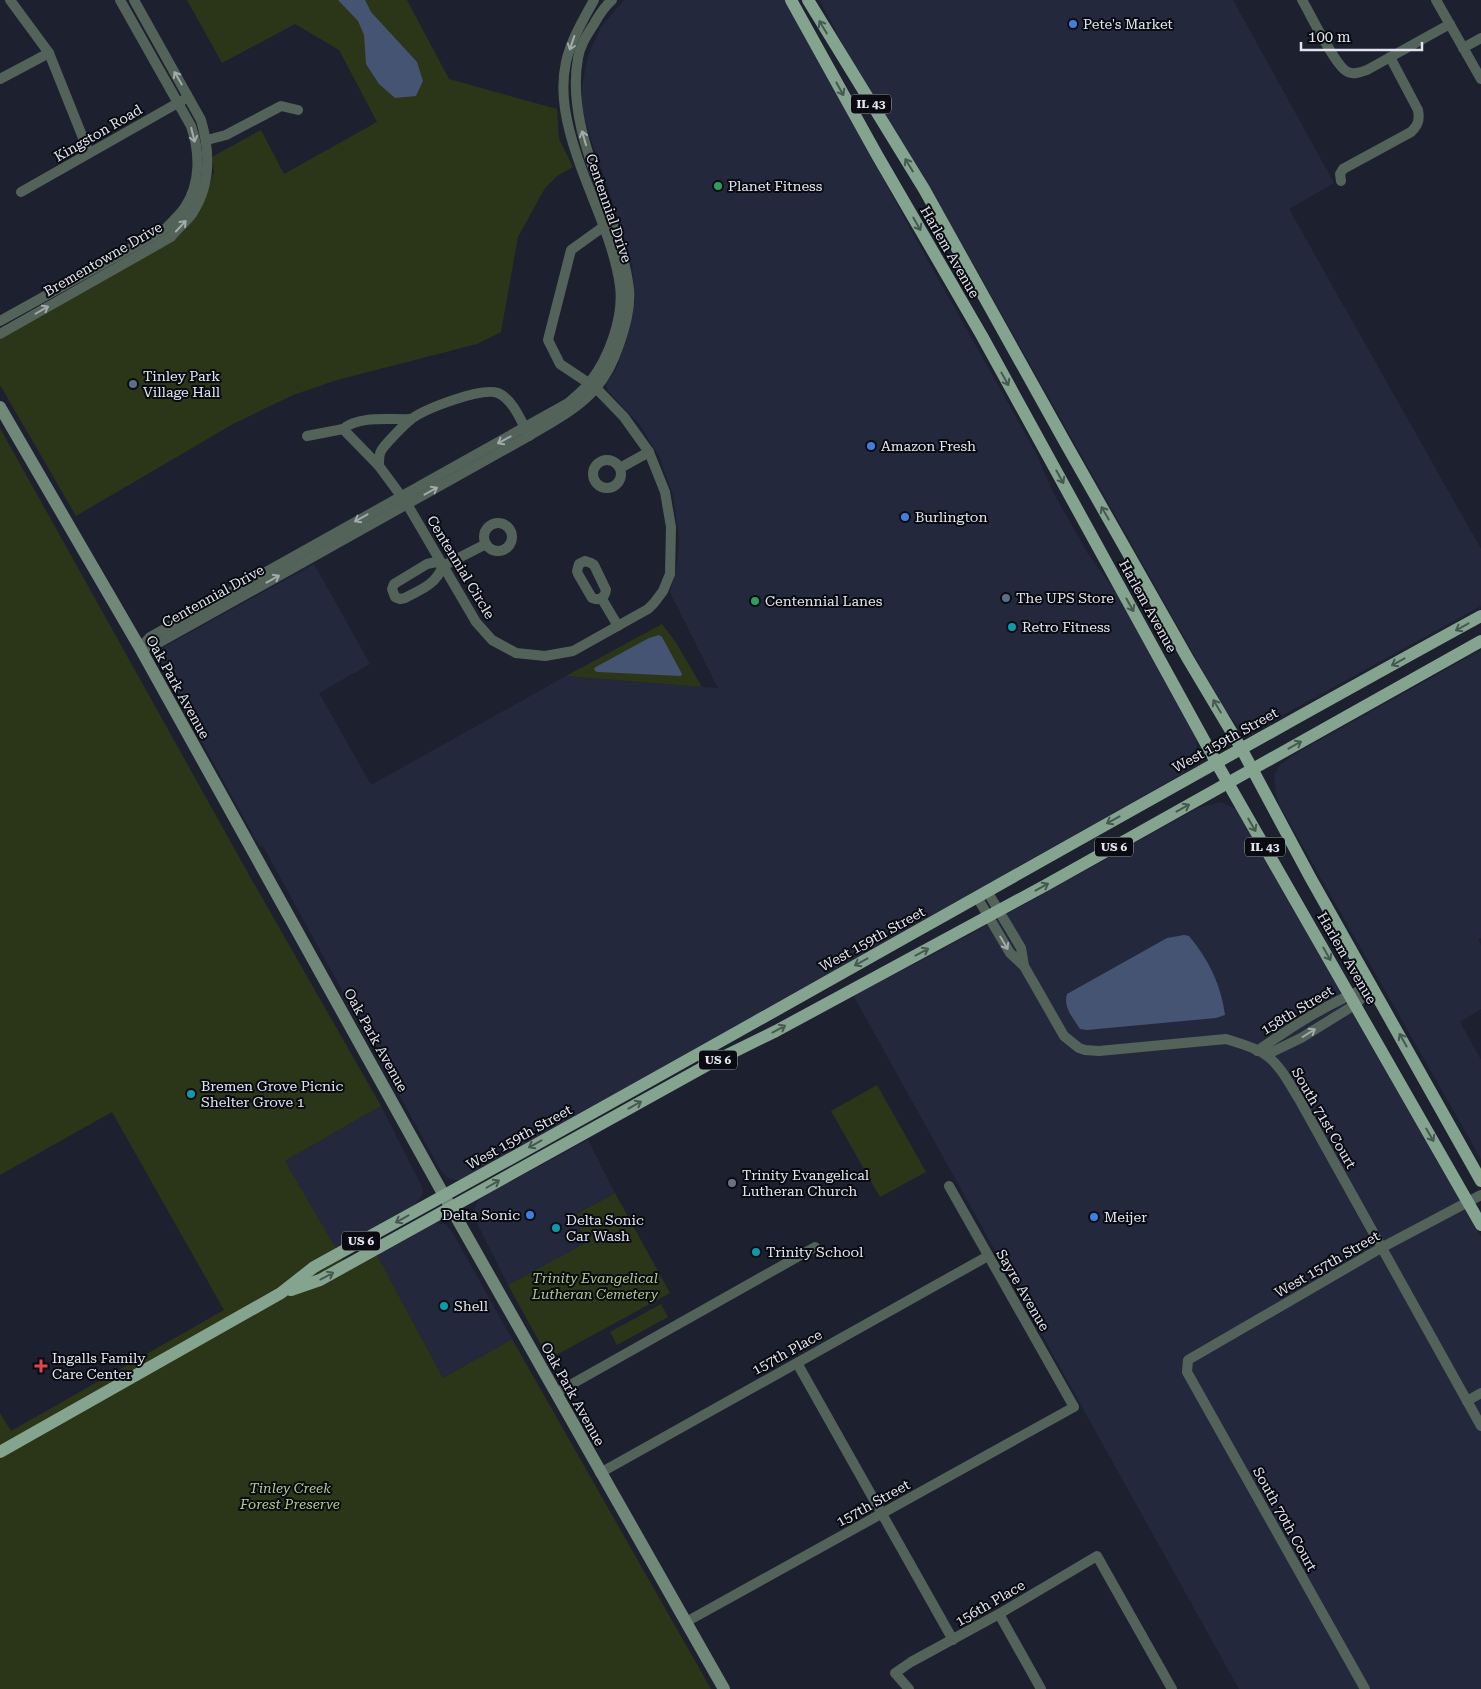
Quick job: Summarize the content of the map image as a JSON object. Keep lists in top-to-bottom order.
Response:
{
  "streets": {
    "main road": [
      "IL 43",
      "Harlem Avenue",
      "West 159th Street",
      "US 6"
    ],
    "street": [
      "Kingston Road",
      "Centennial Drive",
      "Brementowne Drive",
      "Centennial Circle",
      "Oak Park Avenue",
      "158th Street",
      "South 71st Court",
      "West 157th Street",
      "Sayre Avenue",
      "157th Place",
      "157th Street",
      "South 70th Court",
      "156th Place"
    ]
  },
  "crossings": [
    ["Kingston Road", "Brementowne Drive"],
    ["Centennial Drive", "Centennial Circle"],
    ["Centennial Drive", "Oak Park Avenue"],
    ["Harlem Avenue", "West 159th Street"],
    ["Harlem Avenue", "158th Street"],
    ["Harlem Avenue", "West 157th Street"],
    ["Oak Park Avenue", "West 159th Street"],
    ["Oak Park Avenue", "157th Place"],
    ["Oak Park Avenue", "157th Street"],
    ["West 159th Street", "South 71st Court"],
    ["158th Street", "South 71st Court"],
    ["South 71st Court", "West 157th Street"],
    ["West 157th Street", "South 70th Court"],
    ["Sayre Avenue", "157th Place"],
    ["Sayre Avenue", "157th Street"]
  ],
  "parks": ["Trinity Evangelical Lutheran Cemetery", "Tinley Creek Forest Preserve"],
  "places": {
    "other": [
      "Pete's Market",
      "Planet Fitness",
      "Tinley Park Village Hall",
      "Amazon Fresh",
      "Burlington",
      "The UPS Store",
      "Centennial Lanes",
      "Retro Fitness",
      "Bremen Grove Picnic Shelter Grove 1",
      "Trinity Evangelical Lutheran Church",
      "Delta Sonic",
      "Meijer",
      "Delta Sonic Car Wash",
      "Trinity School",
      "Shell"
    ],
    "health": ["Ingalls Family Care Center"]
  },
  "scale_bar": "100 m"
}
